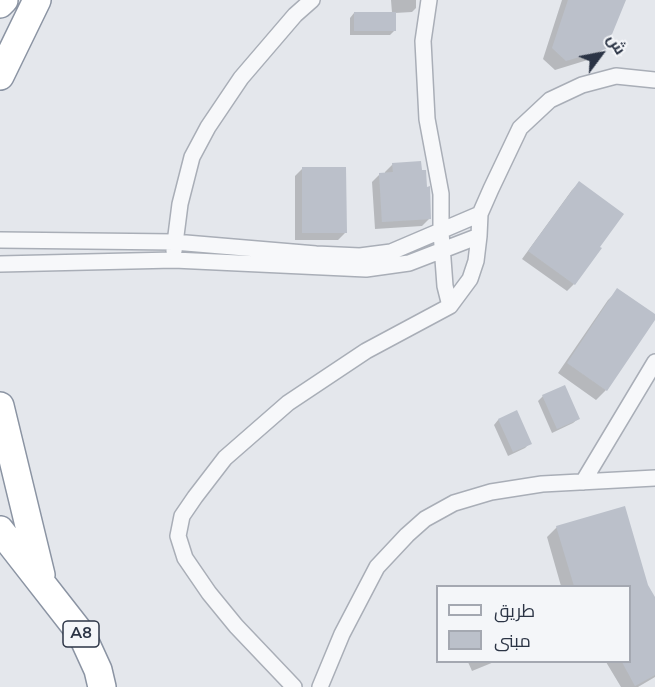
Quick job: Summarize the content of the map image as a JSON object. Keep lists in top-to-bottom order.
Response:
{
  "streets": {
    "highway": ["A8"]
  },
  "legend": ["طريق", "مبنى"],
  "north": "top right"
}
